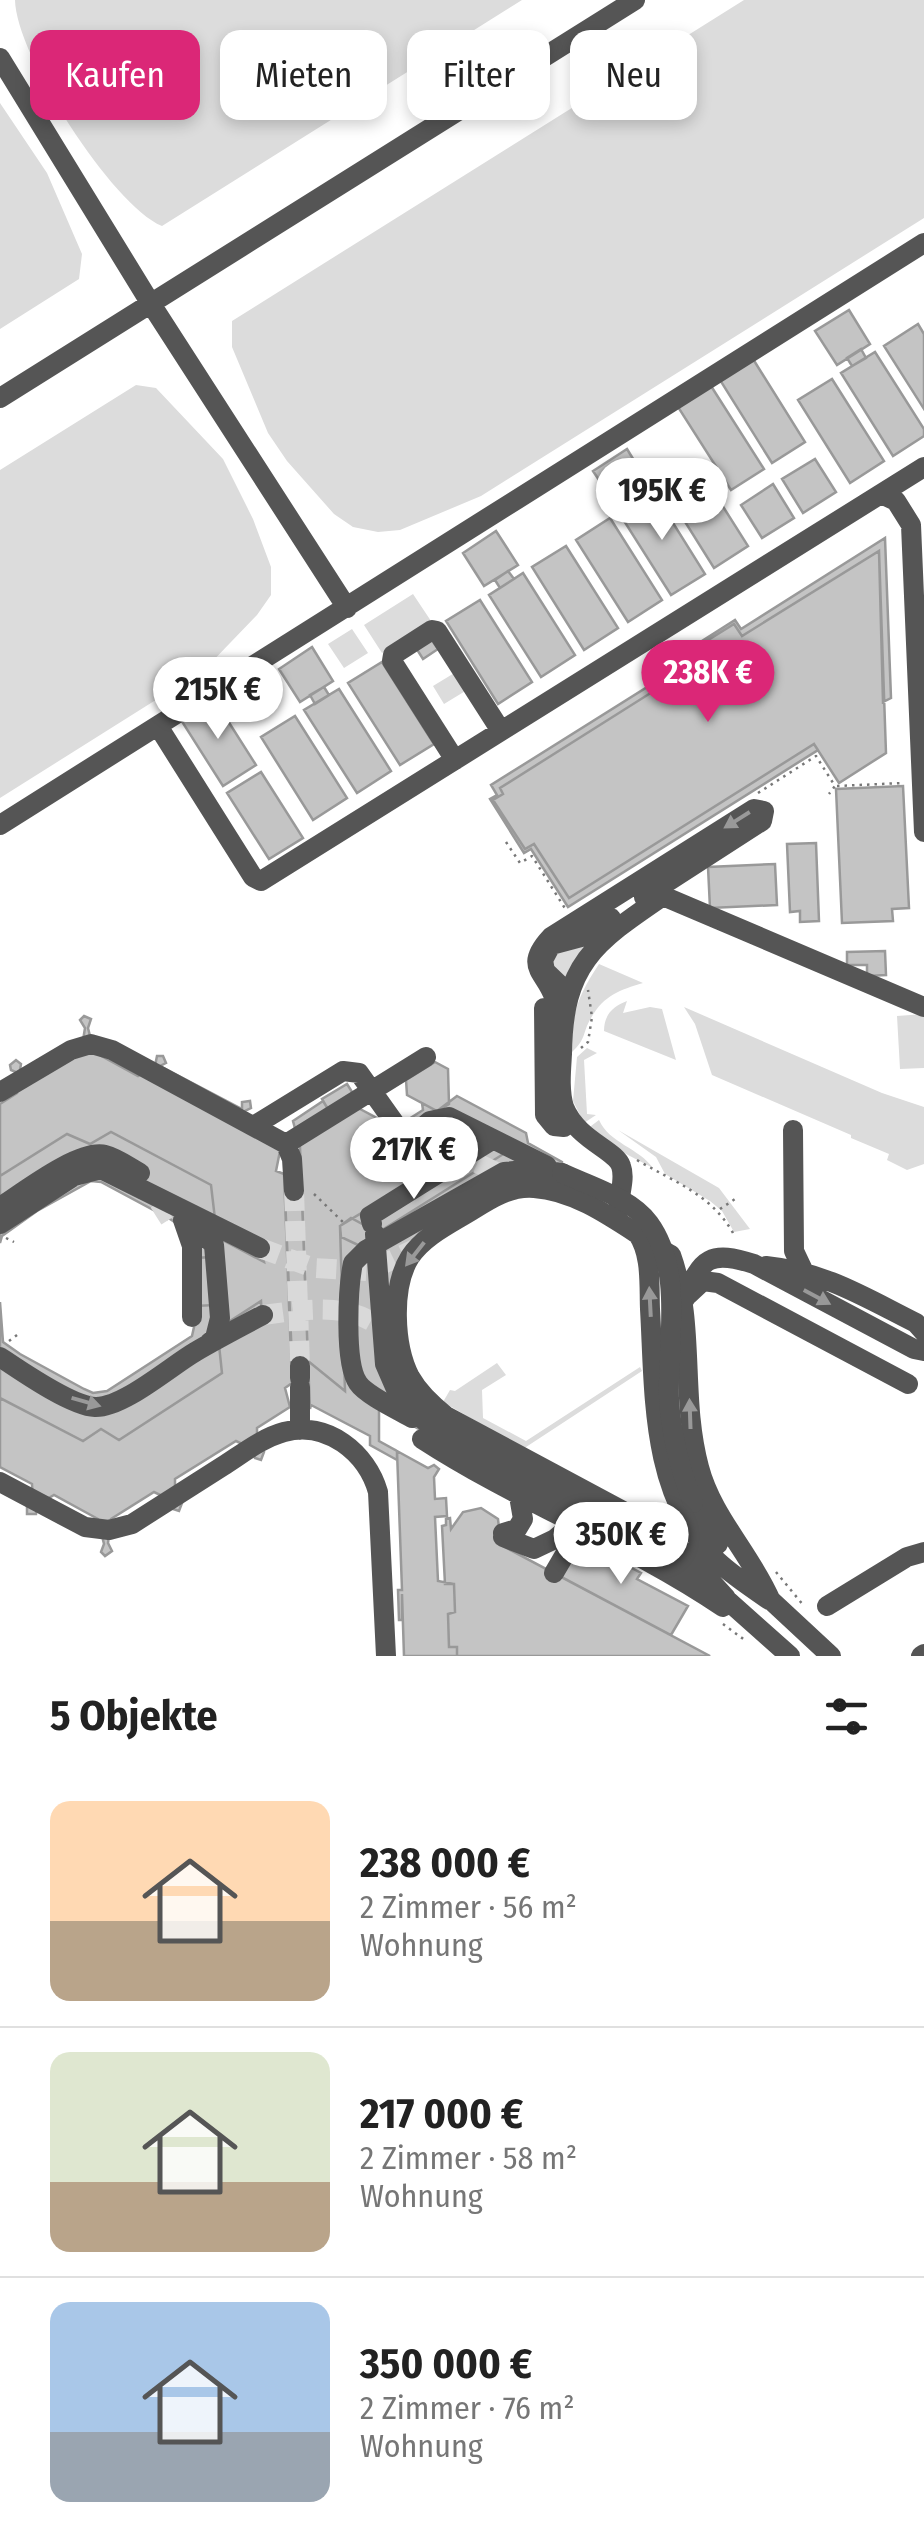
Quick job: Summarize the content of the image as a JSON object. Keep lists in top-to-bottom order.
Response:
{
  "page": {
    "chip": [
      "Kaufen",
      "Mieten",
      "Filter",
      "Neu"
    ],
    "price": [
      "195K €",
      "238K €",
      "215K €",
      "217K €",
      "350K €"
    ],
    "heading": "5 Objekte",
    "list": [
      {
        "name": "238 000 €",
        "note": "2 Zimmer · 56 m² · Wohnung"
      },
      {
        "name": "217 000 €",
        "note": "2 Zimmer · 58 m² · Wohnung"
      },
      {
        "name": "350 000 €",
        "note": "2 Zimmer · 76 m² · Wohnung"
      }
    ]
  }
}
